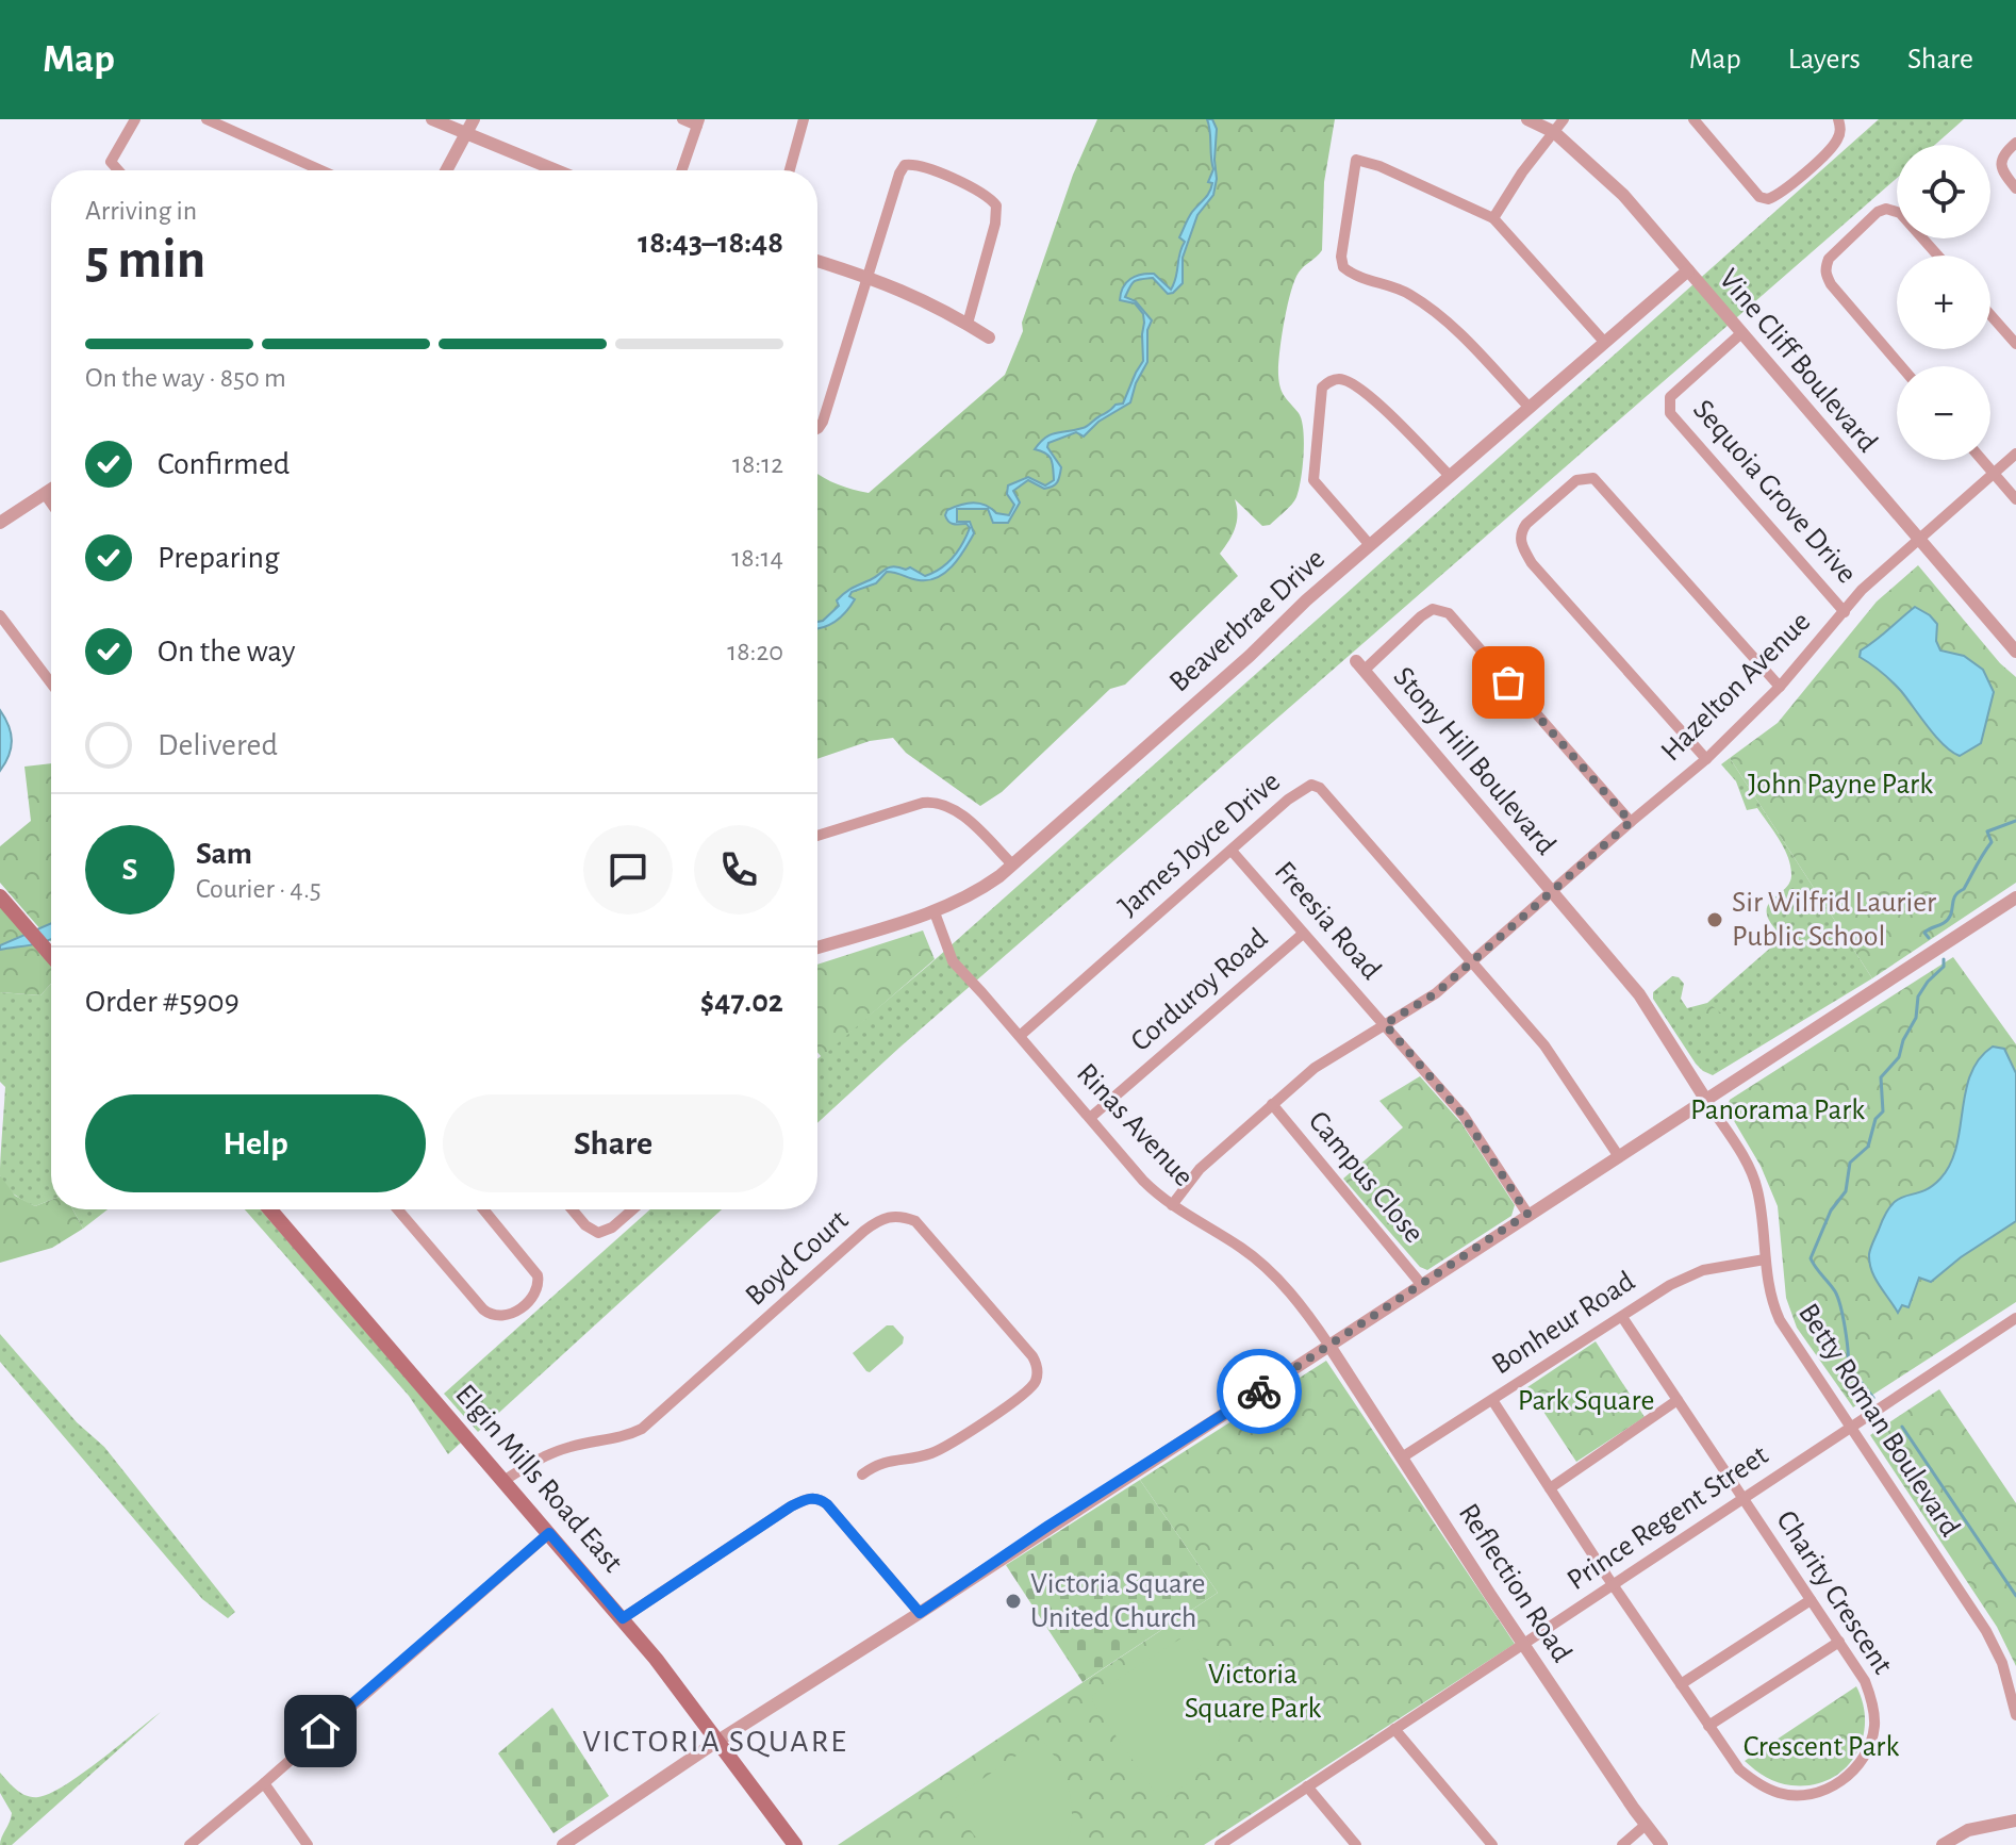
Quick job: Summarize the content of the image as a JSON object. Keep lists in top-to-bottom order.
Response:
{
  "streets": {
    "main road": ["Elgin Mills Road East"],
    "street": [
      "Vine Cliff Boulevard",
      "Sequoia Grove Drive",
      "Beaverbrae Drive",
      "Hazelton Avenue",
      "Stony Hill Boulevard",
      "James Joyce Drive",
      "Freesia Road",
      "Corduroy Road",
      "Rinas Avenue",
      "Campus Close",
      "Boyd Court",
      "Bonheur Road",
      "Betty Roman Boulevard",
      "Prince Regent Street",
      "Reflection Road",
      "Charity Crescent"
    ]
  },
  "crossings": [
    ["Vine Cliff Boulevard", "Sequoia Grove Drive"],
    ["Vine Cliff Boulevard", "Beaverbrae Drive"],
    ["Vine Cliff Boulevard", "Hazelton Avenue"],
    ["Sequoia Grove Drive", "Hazelton Avenue"],
    ["Beaverbrae Drive", "Rinas Avenue"],
    ["Hazelton Avenue", "Stony Hill Boulevard"],
    ["Hazelton Avenue", "James Joyce Drive"],
    ["Hazelton Avenue", "Freesia Road"],
    ["Hazelton Avenue", "Rinas Avenue"],
    ["Hazelton Avenue", "Campus Close"],
    ["Stony Hill Boulevard", "Betty Roman Boulevard"],
    ["James Joyce Drive", "Freesia Road"],
    ["James Joyce Drive", "Rinas Avenue"],
    ["Freesia Road", "Corduroy Road"],
    ["Corduroy Road", "Rinas Avenue"],
    ["Rinas Avenue", "Reflection Road"],
    ["Boyd Court", "Elgin Mills Road East"],
    ["Bonheur Road", "Betty Roman Boulevard"],
    ["Bonheur Road", "Reflection Road"],
    ["Bonheur Road", "Charity Crescent"],
    ["Betty Roman Boulevard", "Prince Regent Street"],
    ["Prince Regent Street", "Reflection Road"],
    ["Prince Regent Street", "Charity Crescent"]
  ],
  "districts": ["VICTORIA SQUARE"],
  "parks": [
    "John Payne Park",
    "Panorama Park",
    "Park Square",
    "Victoria Square Park",
    "Crescent Park"
  ],
  "places": ["Sir Wilfrid Laurier Public School", "Victoria Square United Church"],
  "page": {
    "header": "Map",
    "nav": ["Map", "Layers", "Share"],
    "map_buttons": ["+", "−"],
    "heading": ["5 min", "Arriving in", "18:43–18:48"],
    "panel": [
      "Sam",
      "Courier · 4.5",
      "Order #5909",
      "$47.02"
    ],
    "bar": "On the way · 850 m",
    "list": [
      ["Confirmed", "18:12"],
      ["Preparing", "18:14"],
      ["On the way", "18:20"],
      "Delivered"
    ],
    "round": "S",
    "buttons": ["Help", "Share"]
  }
}
